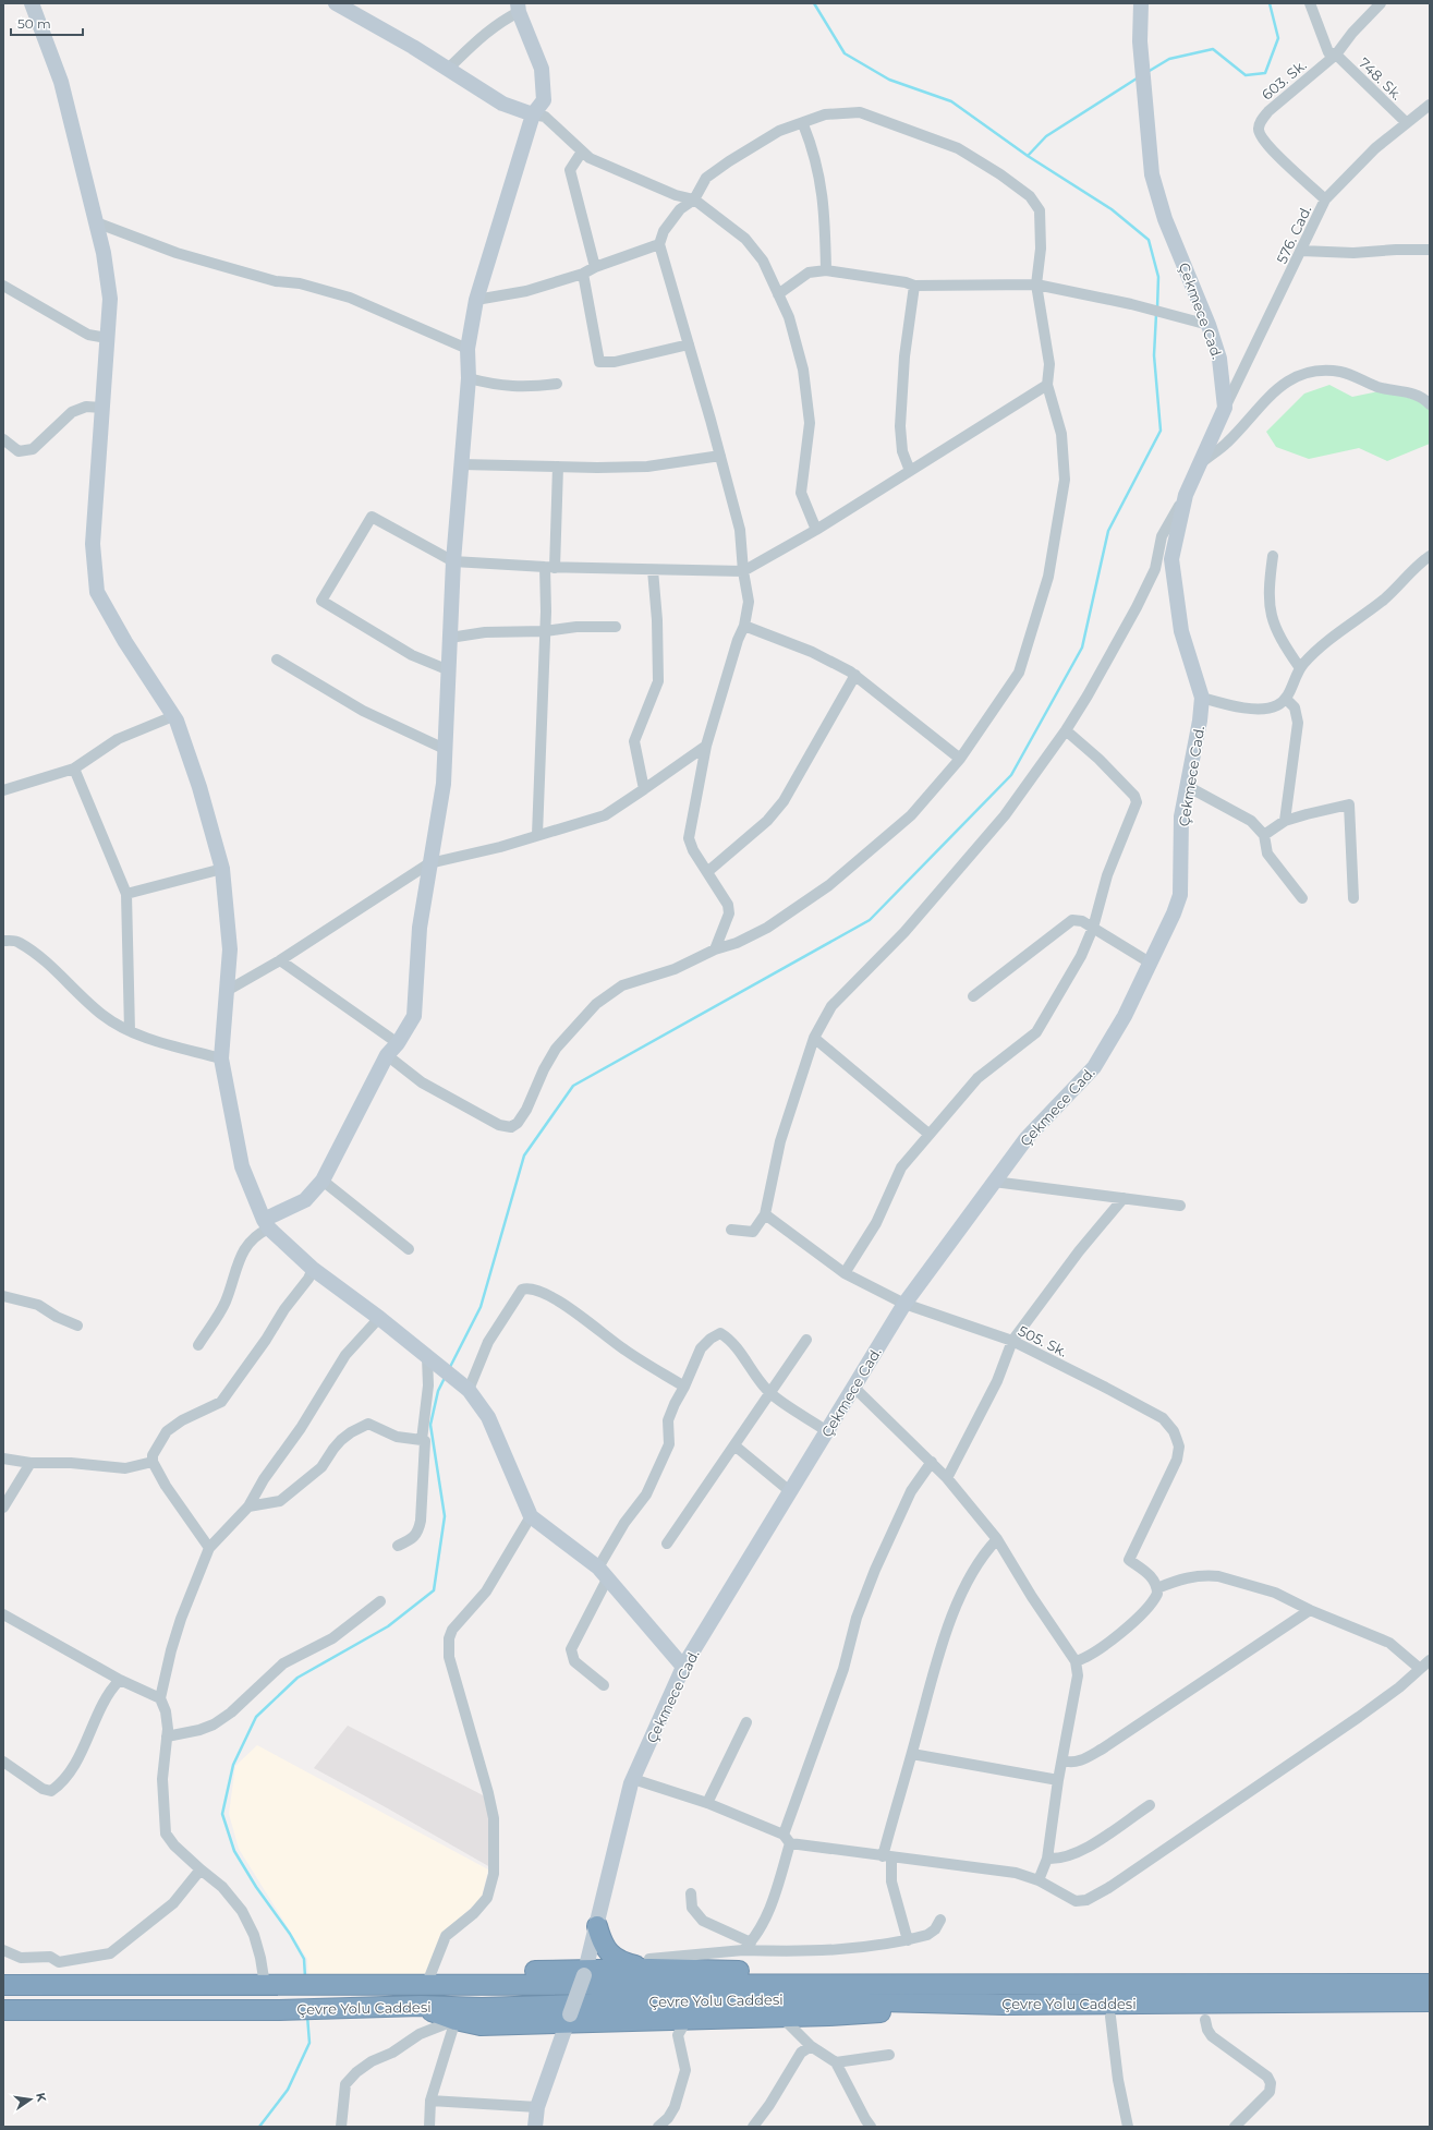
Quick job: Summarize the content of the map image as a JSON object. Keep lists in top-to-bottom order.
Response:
{
  "streets": {
    "highway": ["Çevre Yolu Caddesi"],
    "street": [
      "748. Sk.",
      "603. Sk.",
      "576. Cad.",
      "Çekmece Cad.",
      "505. Sk."
    ]
  },
  "crossings": [
    ["748. Sk.", "603. Sk."],
    ["748. Sk.", "576. Cad."],
    ["603. Sk.", "576. Cad."],
    ["576. Cad.", "Çekmece Cad."],
    ["Çekmece Cad.", "505. Sk."]
  ],
  "scale_bar": "50 m",
  "north": "right"
}
